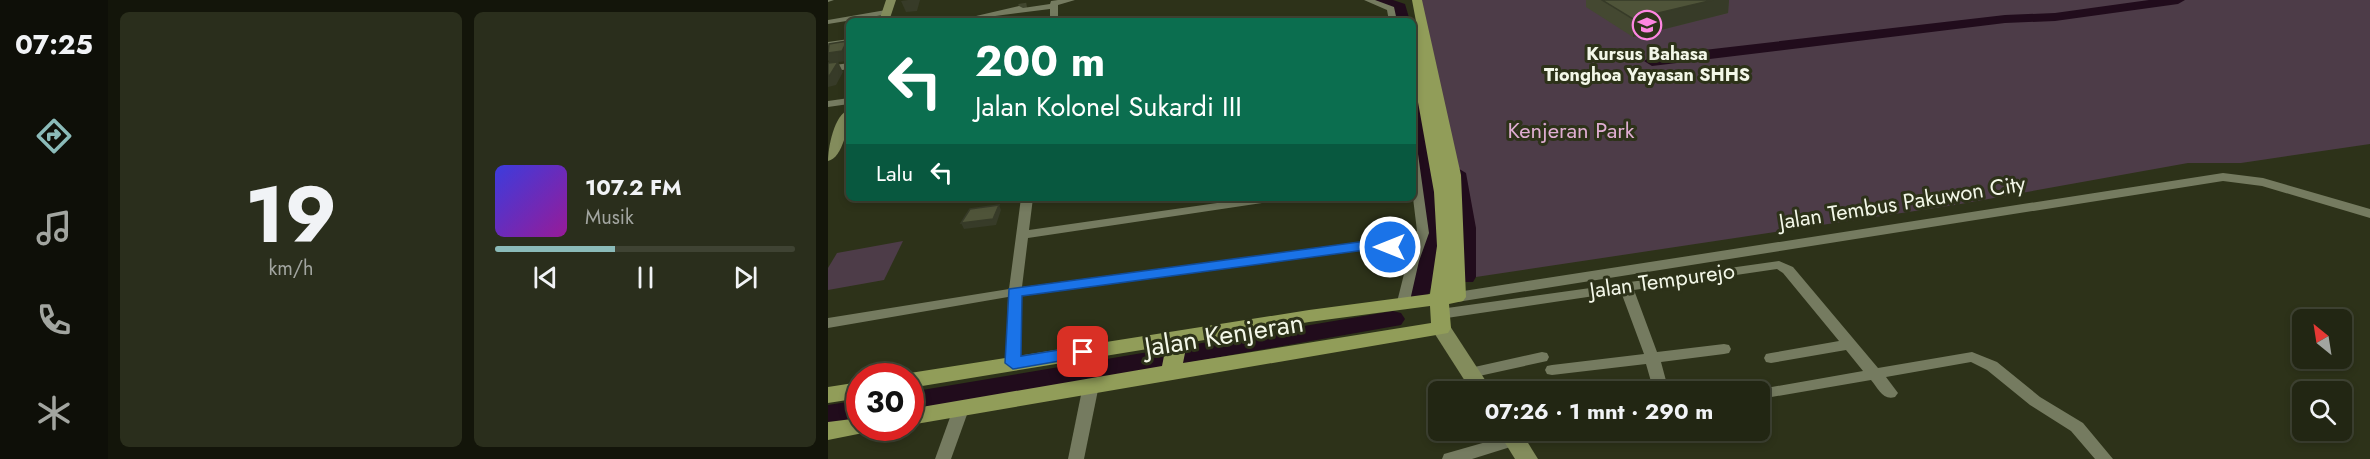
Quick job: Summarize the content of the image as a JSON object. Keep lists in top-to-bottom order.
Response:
{
  "streets": {
    "main road": ["Jalan Kenjeran"],
    "street": ["Jalan Tembus Pakuwon City", "Jalan Tempurejo"]
  },
  "crossings": [
    ["Jalan Tembus Pakuwon City", "Jalan Tempurejo"],
    ["Jalan Tembus Pakuwon City", "Jalan Kenjeran"],
    ["Jalan Tempurejo", "Jalan Kenjeran"]
  ],
  "parks": ["Kenjeran Park"],
  "places": {
    "school or university": ["Kursus Bahasa Tionghoa Yayasan SHHS"]
  },
  "north": "top left",
  "page": {
    "tabs": "07:25",
    "tile": ["19", "km/h"],
    "turn": ["200 m", "Jalan Kolonel Sukardi III"],
    "then": "Lalu",
    "song": ["107.2 FM", "Musik"],
    "limit": "30",
    "trip": "07:26 · 1 mnt · 290 m"
  }
}
